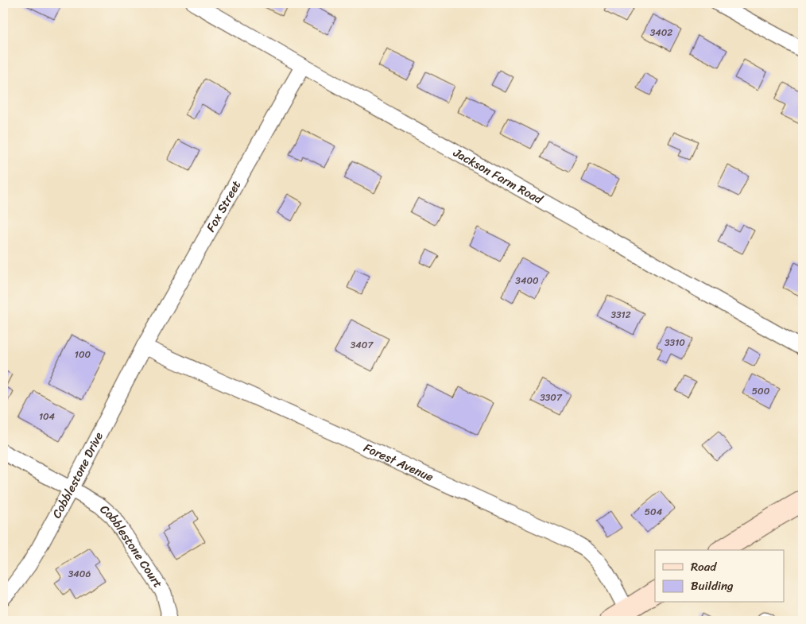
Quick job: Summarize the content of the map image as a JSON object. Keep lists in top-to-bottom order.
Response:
{
  "streets": {
    "street": [
      "Jackson Farm Road",
      "Fox Street",
      "Forest Avenue",
      "Cobblestone Drive",
      "Cobblestone Court"
    ]
  },
  "crossings": [
    ["Jackson Farm Road", "Fox Street"],
    ["Fox Street", "Forest Avenue"],
    ["Fox Street", "Cobblestone Drive"],
    ["Forest Avenue", "Cobblestone Drive"],
    ["Cobblestone Drive", "Cobblestone Court"]
  ],
  "house_numbers": [
    "3402",
    "3400",
    "3312",
    "3310",
    "3407",
    "100",
    "500",
    "3307",
    "104",
    "504",
    "3406"
  ],
  "legend": ["Road", "Building"]
}
